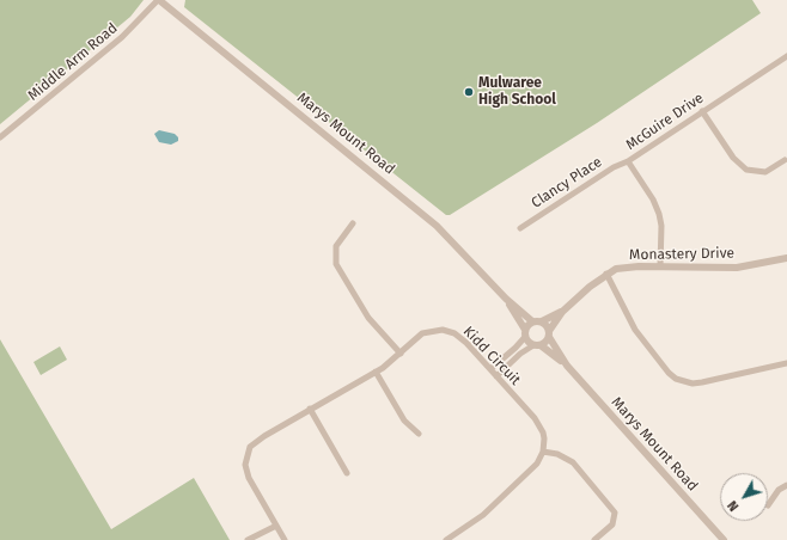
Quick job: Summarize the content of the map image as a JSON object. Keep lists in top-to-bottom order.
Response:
{
  "streets": {
    "street": [
      "Middle Arm Road",
      "McGuire Drive",
      "Marys Mount Road",
      "Clancy Place",
      "Monastery Drive",
      "Kidd Circuit"
    ]
  },
  "crossings": [
    ["Middle Arm Road", "Marys Mount Road"],
    ["McGuire Drive", "Clancy Place"],
    ["McGuire Drive", "Monastery Drive"],
    ["Marys Mount Road", "Monastery Drive"]
  ],
  "places": ["Mulwaree High School"],
  "north": "bottom left"
}
